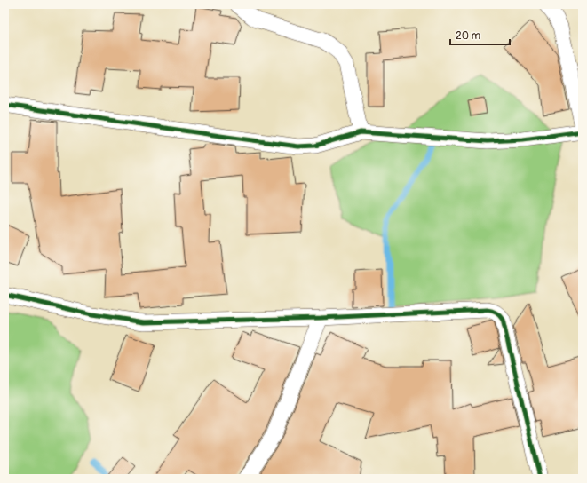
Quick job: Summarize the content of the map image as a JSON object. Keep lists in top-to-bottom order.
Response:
{
  "scale_bar": "20 m"
}
